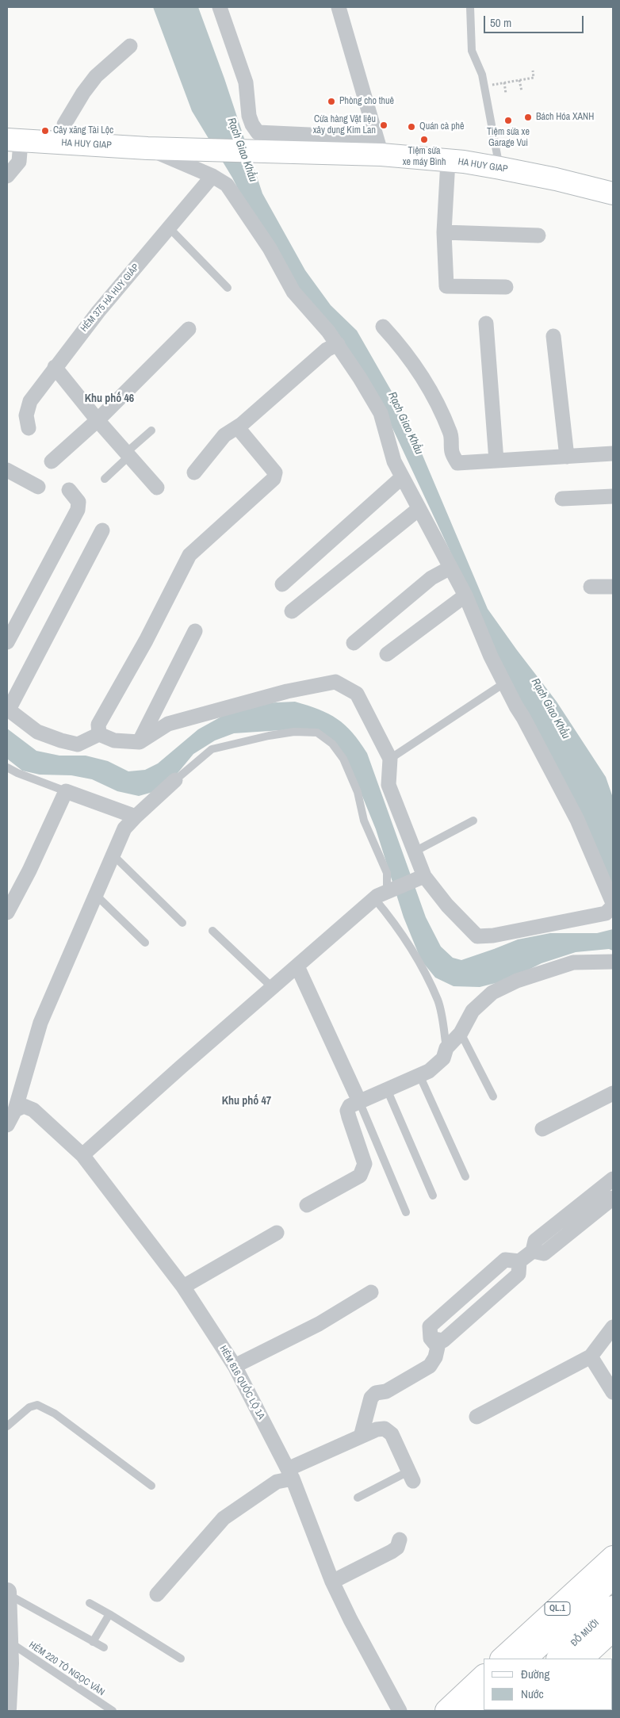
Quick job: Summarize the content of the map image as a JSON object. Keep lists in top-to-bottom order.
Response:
{
  "streets": {
    "main road": ["HA HUY GIAP", "QL.1", "ĐỖ MƯỜI"],
    "street": ["HẺM 375 HÀ HUY GIÁP", "HẺM 816 QUỐC LỘ 1A"],
    "lane": ["HẺM 220 TÔ NGỌC VÂN"]
  },
  "districts": ["Khu phố 46", "Khu phố 47"],
  "water": ["Rạch Giao Khẩu"],
  "places": [
    "Phòng cho thuê",
    "Bách Hóa XANH",
    "Tiệm sửa xe Garage Vui",
    "Cửa hàng Vật liệu xây dụng Kim Lan",
    "Quán cà phê",
    "Cây xăng Tài Lộc",
    "Tiệm sửa xe máy Bình"
  ],
  "legend": ["Đường", "Nước"],
  "scale_bar": "50 m"
}
